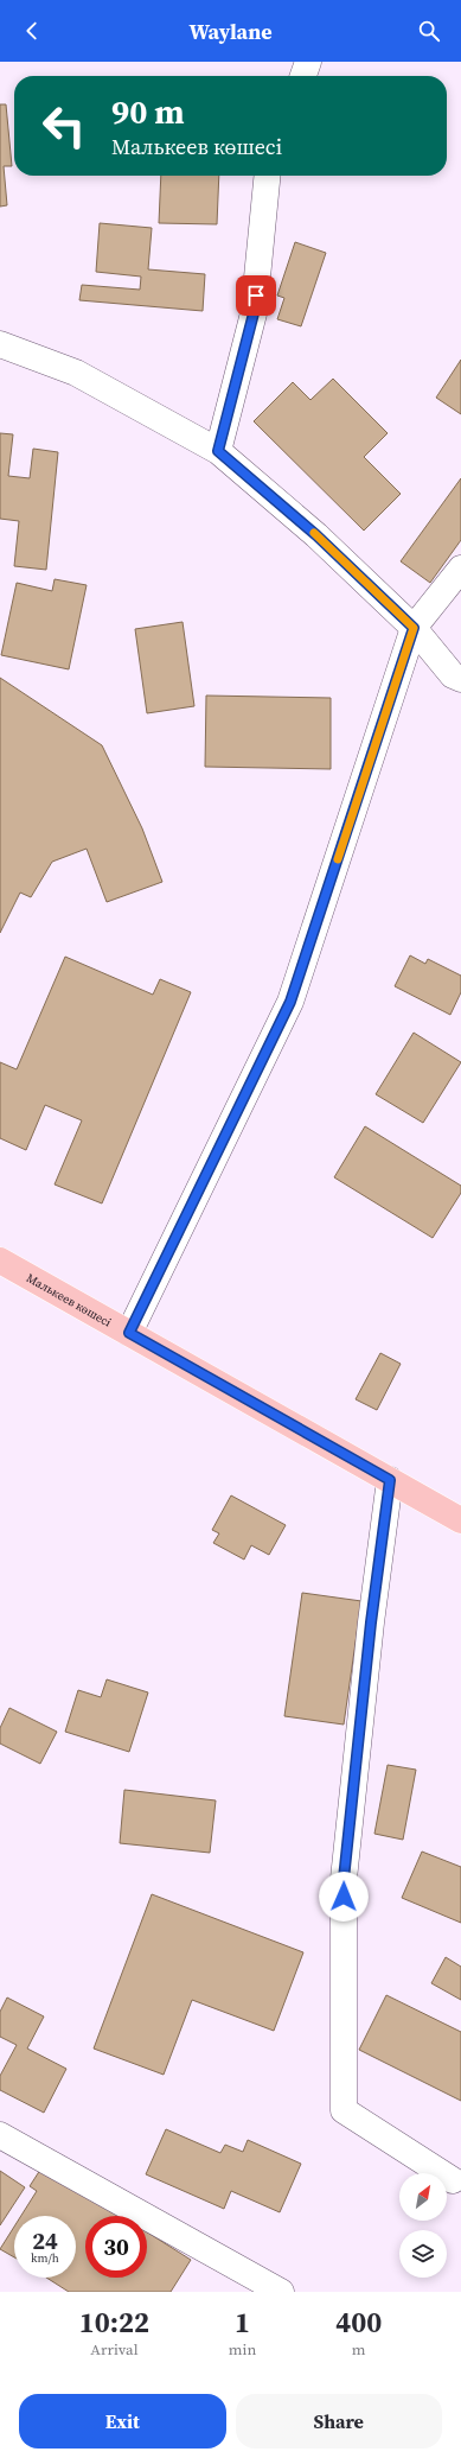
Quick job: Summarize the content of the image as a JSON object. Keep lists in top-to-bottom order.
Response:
{
  "streets": {
    "main road": ["Малькеев көшесі"]
  },
  "north": "top right",
  "page": {
    "header": "Waylane",
    "turn": ["90 m", "Малькеев көшесі"],
    "speed": "24 km/h",
    "limit": "30",
    "eta": [
      "10:22",
      "Arrival",
      "1",
      "min",
      "400",
      "m"
    ],
    "buttons": ["Exit", "Share"]
  }
}
